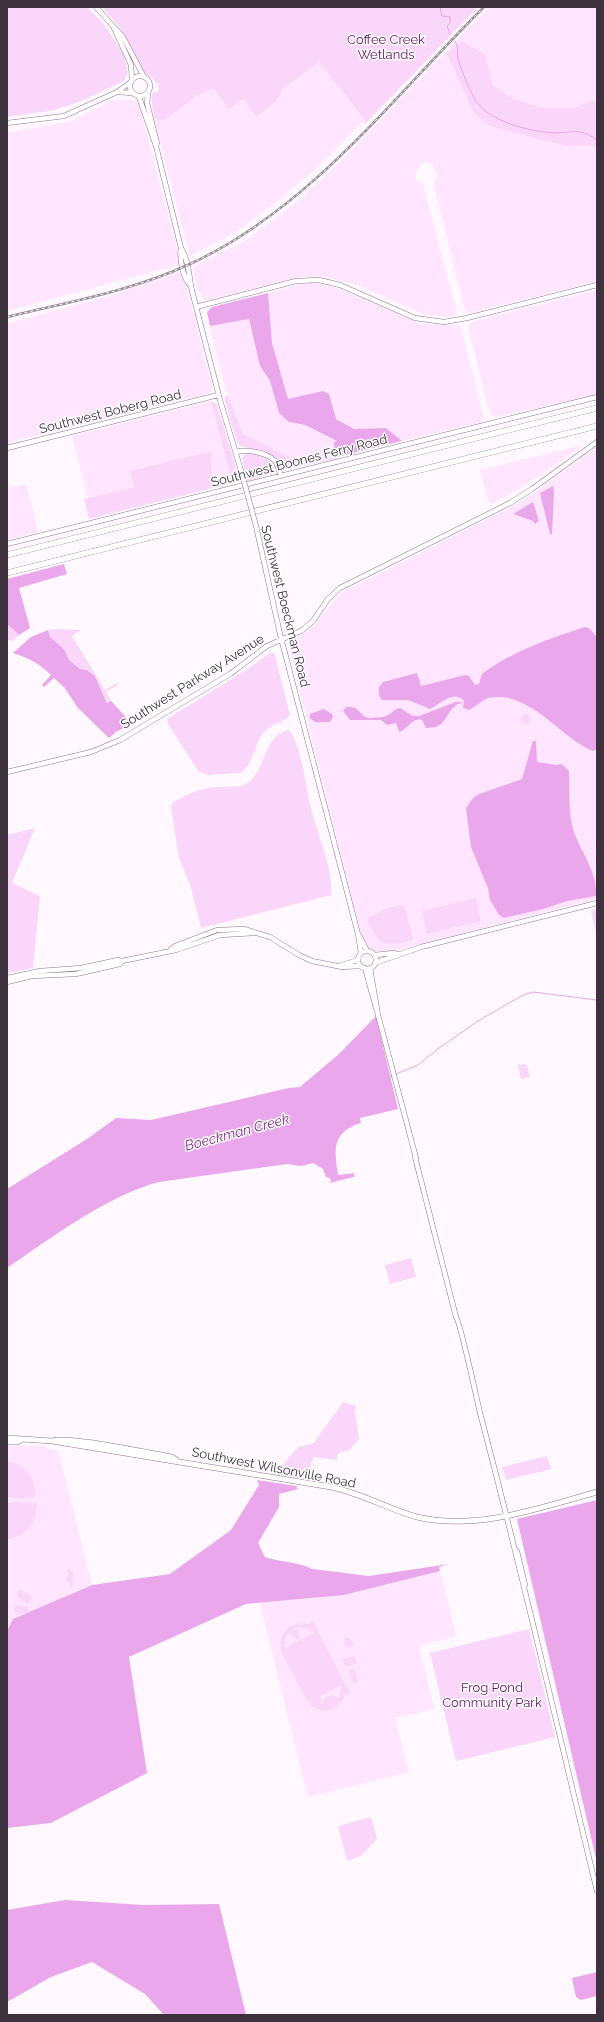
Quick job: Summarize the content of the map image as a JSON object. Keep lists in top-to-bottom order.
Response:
{
  "streets": {
    "main road": [
      "Southwest Boberg Road",
      "Southwest Boones Ferry Road",
      "Southwest Boeckman Road",
      "Southwest Parkway Avenue",
      "Southwest Wilsonville Road"
    ]
  },
  "crossings": [
    ["Southwest Boberg Road", "Southwest Boeckman Road"],
    ["Southwest Boeckman Road", "Southwest Parkway Avenue"]
  ],
  "water": ["Boeckman Creek"],
  "parks": ["Coffee Creek Wetlands", "Frog Pond Community Park"]
}
